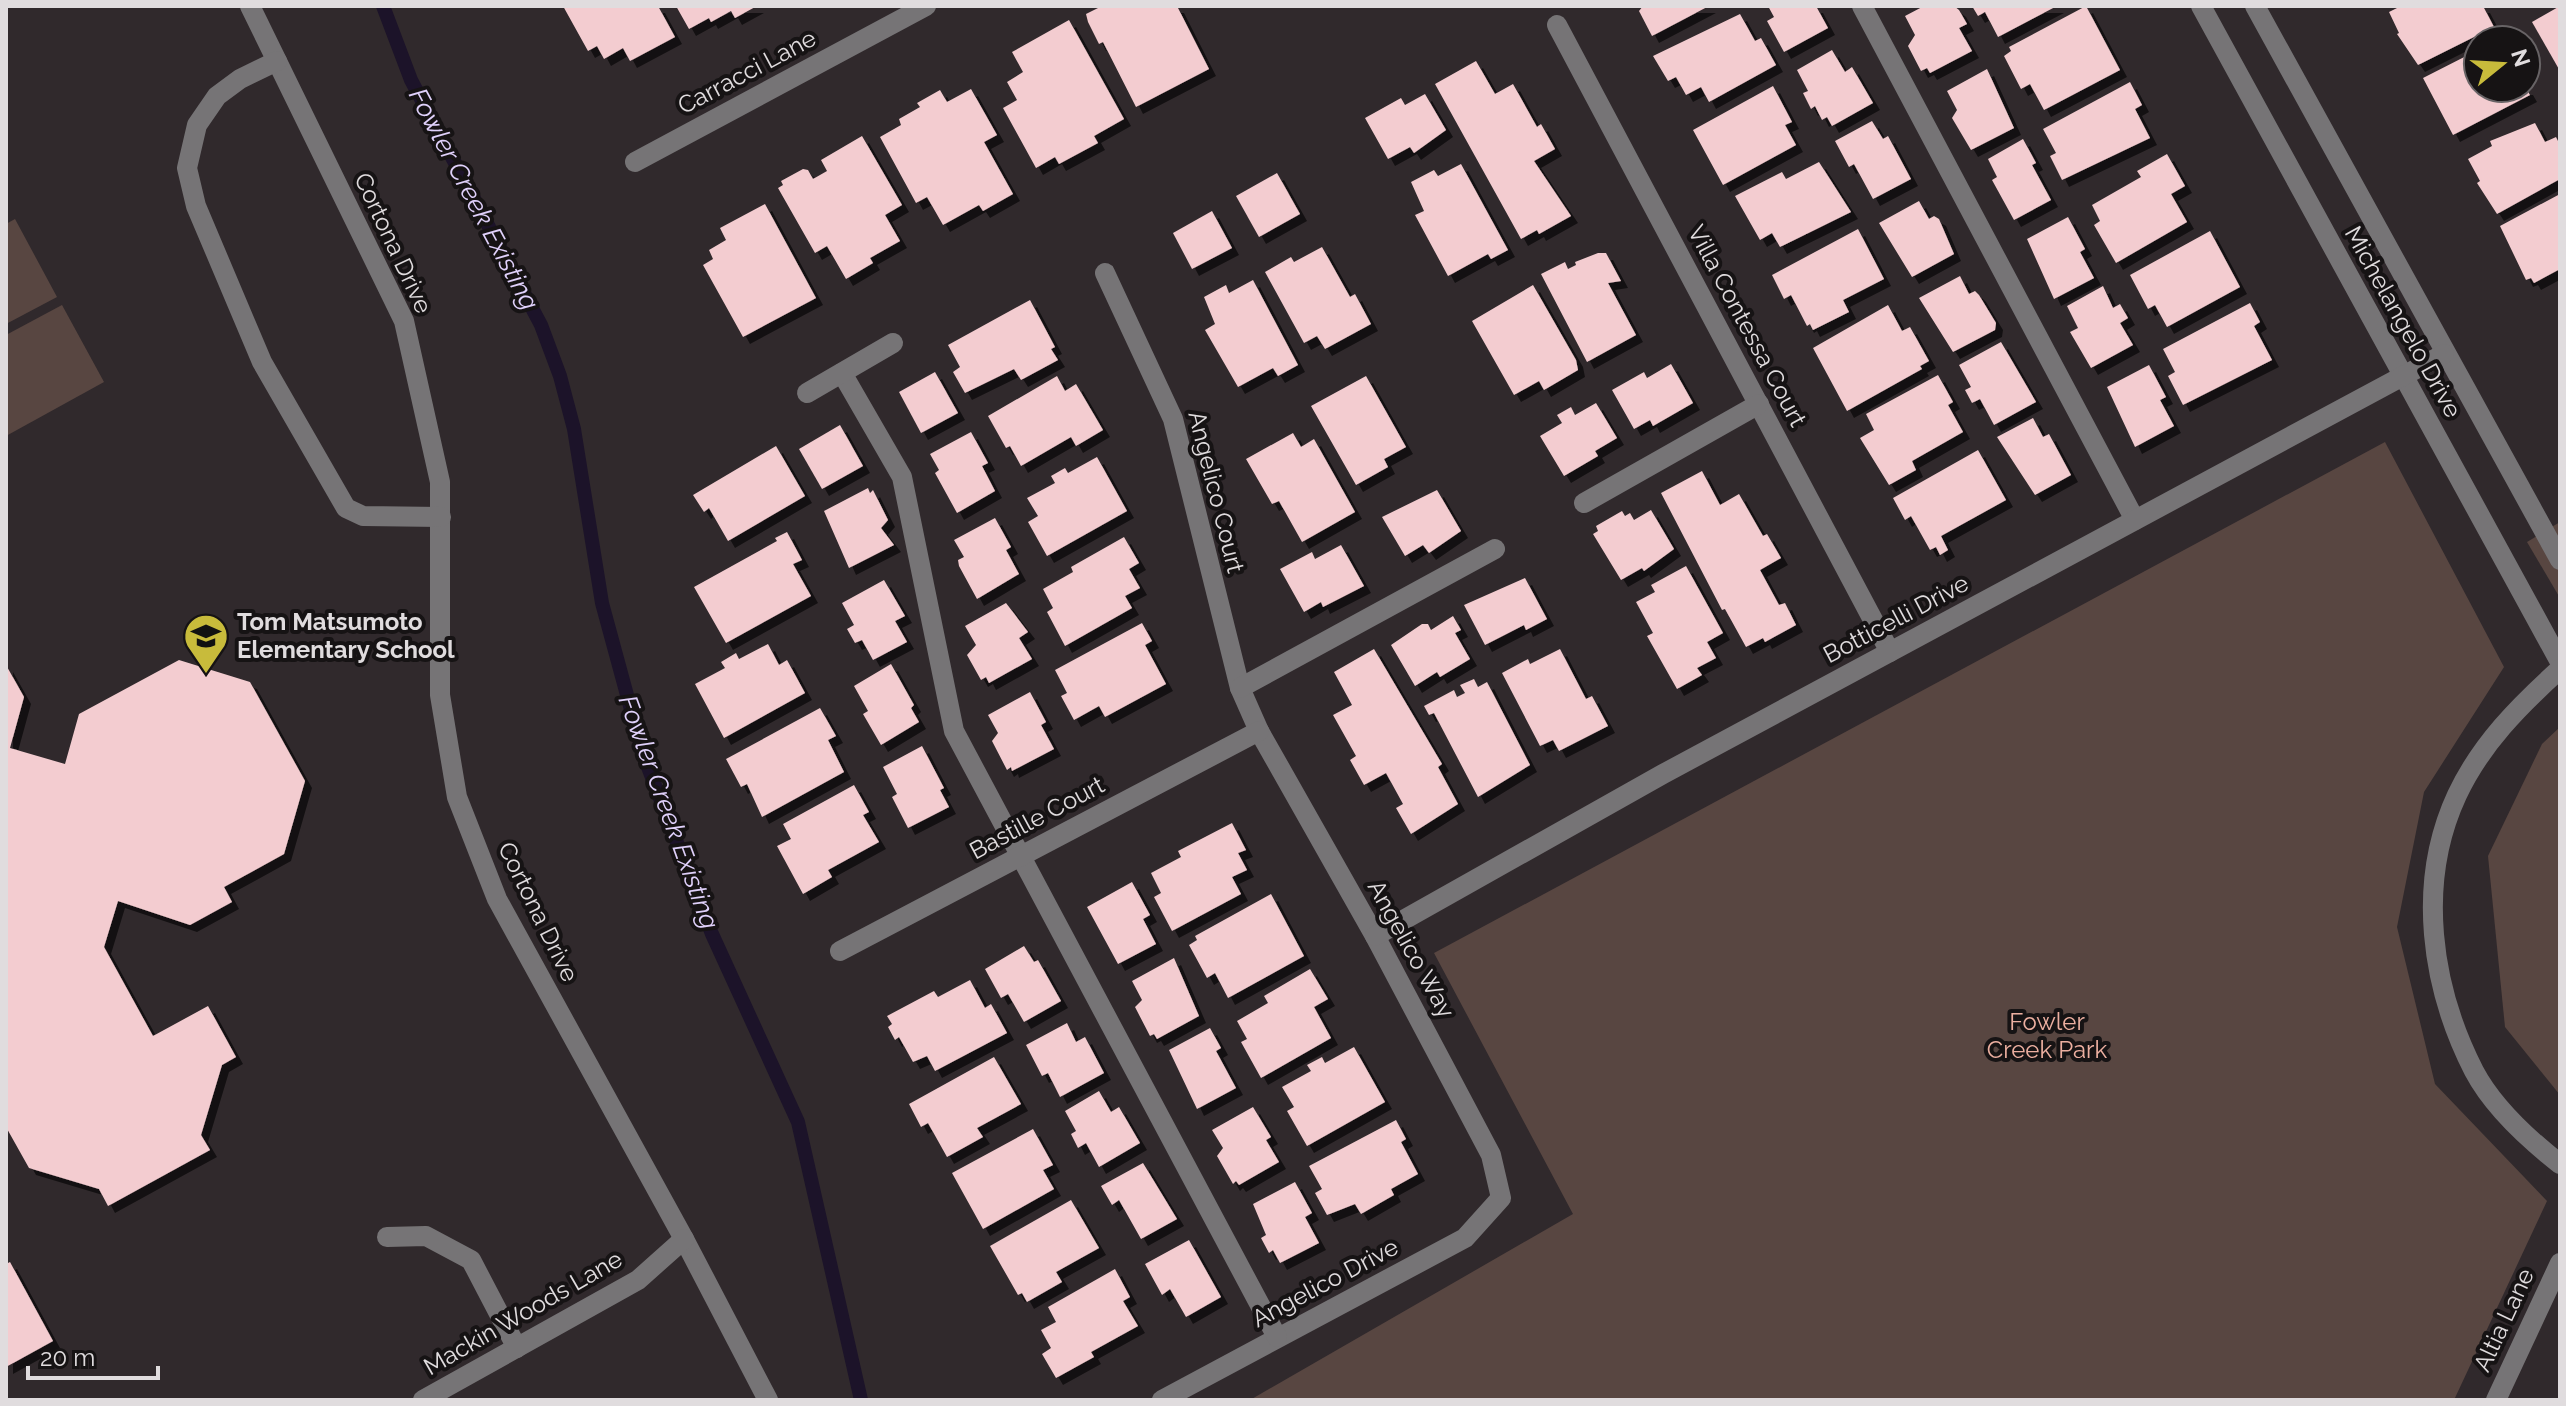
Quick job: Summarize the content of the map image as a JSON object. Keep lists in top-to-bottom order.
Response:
{
  "streets": {
    "street": [
      "Carracci Lane",
      "Cortona Drive",
      "Michelangelo Drive",
      "Villa Contessa Court",
      "Angelico Court",
      "Botticelli Drive",
      "Bastille Court",
      "Angelico Way",
      "Angelico Drive",
      "Mackin Woods Lane",
      "Altia Lane"
    ]
  },
  "crossings": [
    ["Cortona Drive", "Mackin Woods Lane"],
    ["Michelangelo Drive", "Botticelli Drive"],
    ["Villa Contessa Court", "Botticelli Drive"],
    ["Angelico Court", "Bastille Court"],
    ["Angelico Court", "Angelico Way"],
    ["Botticelli Drive", "Angelico Way"],
    ["Bastille Court", "Angelico Way"],
    ["Angelico Way", "Angelico Drive"]
  ],
  "water": ["Fowler Creek Existing"],
  "parks": ["Fowler Creek Park"],
  "places": {
    "school or university": ["Tom Matsumoto Elementary School"]
  },
  "scale_bar": "20 m",
  "north": "right"
}
